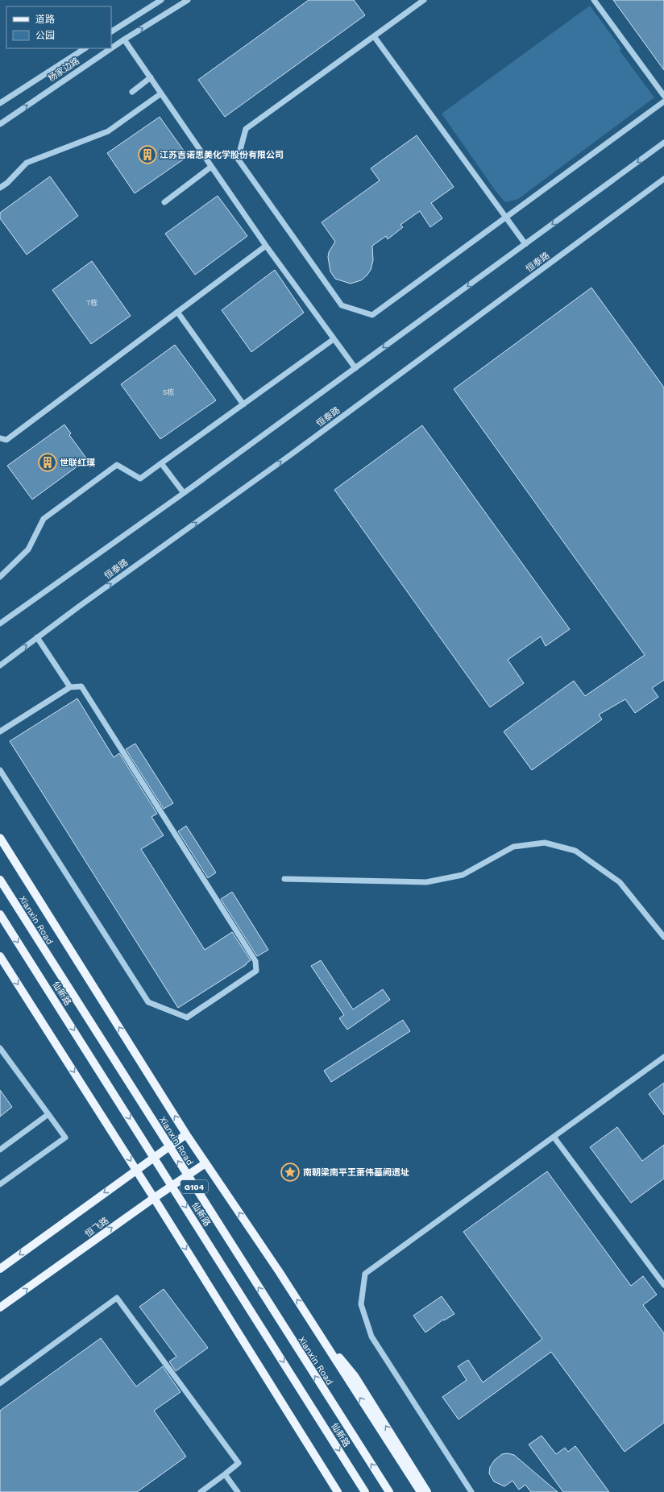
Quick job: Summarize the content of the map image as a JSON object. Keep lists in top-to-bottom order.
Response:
{
  "streets": {
    "main road": [
      "Xianxin Road",
      "仙新路",
      "G104",
      "恒飞路"
    ],
    "street": ["杨家边路", "恒泰路"]
  },
  "places": {
    "building": ["江苏吉诺思美化学股份有限公司", "世联红璞"],
    "place": ["南朝梁南平王萧伟墓阙遗址"]
  },
  "house_numbers": ["7栋", "5栋"],
  "legend": ["道路", "公园"]
}
